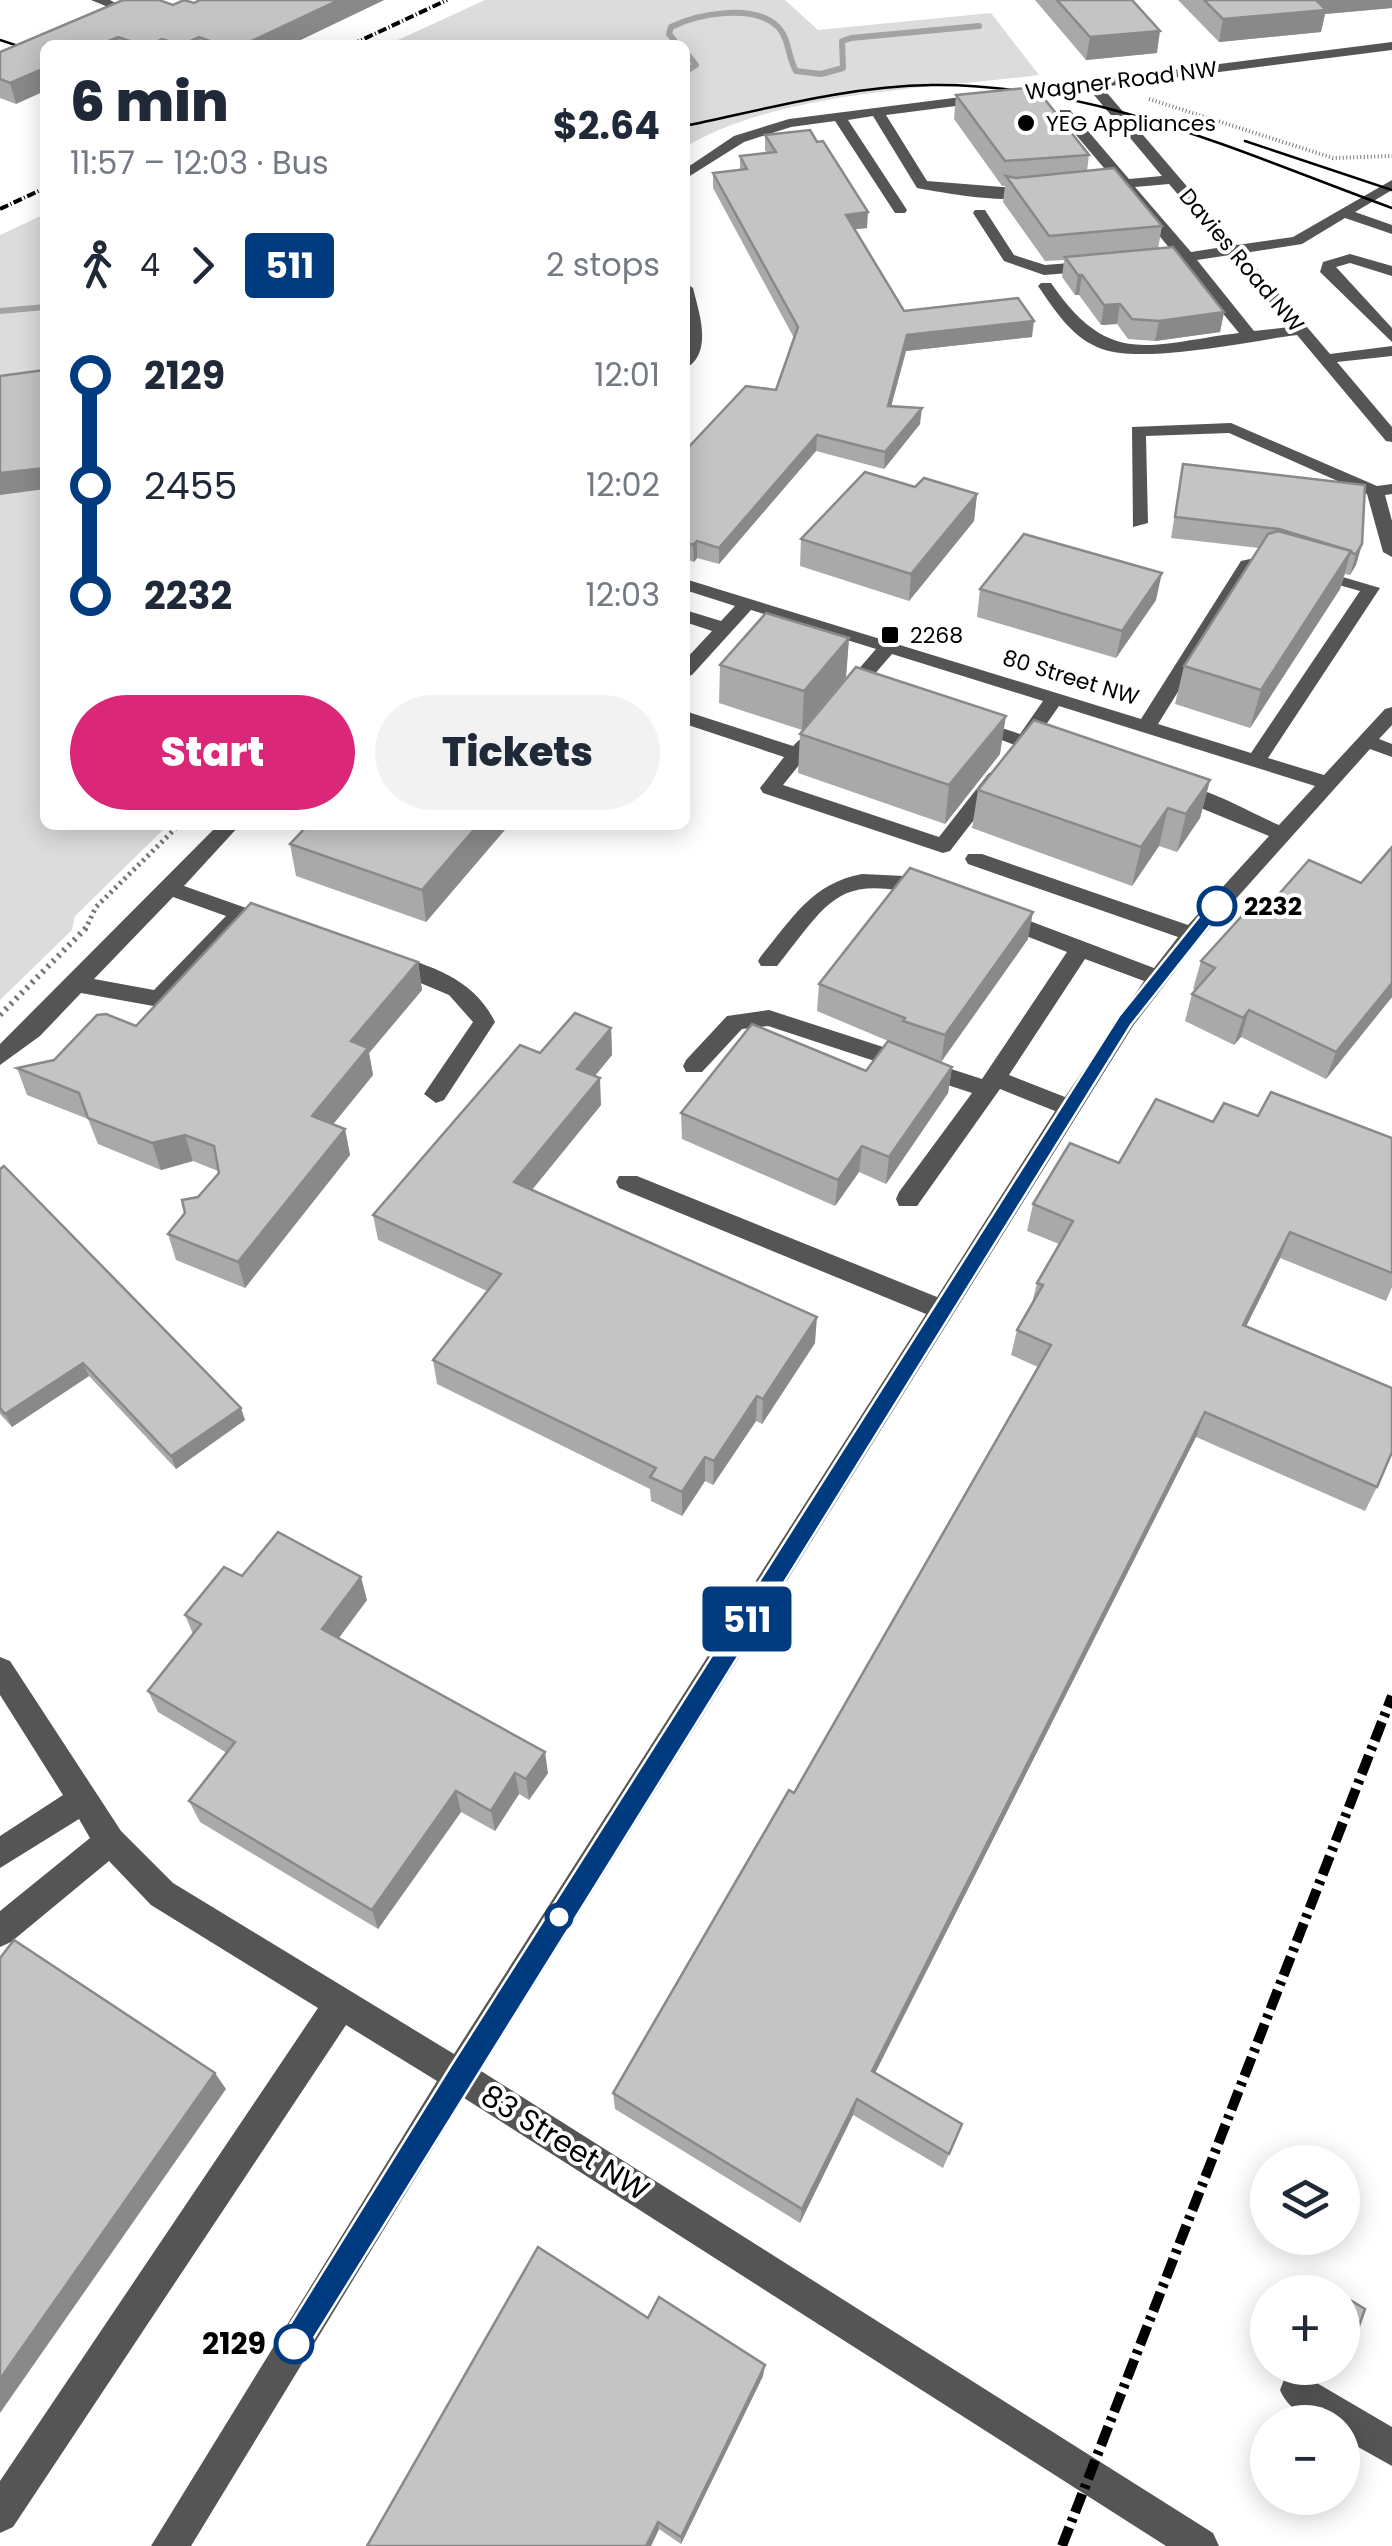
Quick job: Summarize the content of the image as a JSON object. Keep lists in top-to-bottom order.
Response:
{
  "streets": {
    "street": [
      "Wagner Road NW",
      "Davies Road NW",
      "80 Street NW",
      "83 Street NW"
    ]
  },
  "crossings": [
    ["Wagner Road NW", "Davies Road NW"]
  ],
  "places": {
    "other": ["YEG Appliances", "2232", "2129"],
    "transit": ["2268"]
  },
  "lines": ["bus line 511"],
  "page": {
    "on_map": "511",
    "heading": ["6 min", "11:57 – 12:03 · Bus", "$2.64"],
    "legs": ["4", "511", "2 stops"],
    "list": [
      {
        "name": "2129",
        "value": "12:01"
      },
      {
        "name": "2455",
        "value": "12:02"
      },
      {
        "name": "2232",
        "value": "12:03"
      }
    ],
    "buttons": ["Start", "Tickets"],
    "map_buttons": ["+", "−"]
  }
}
